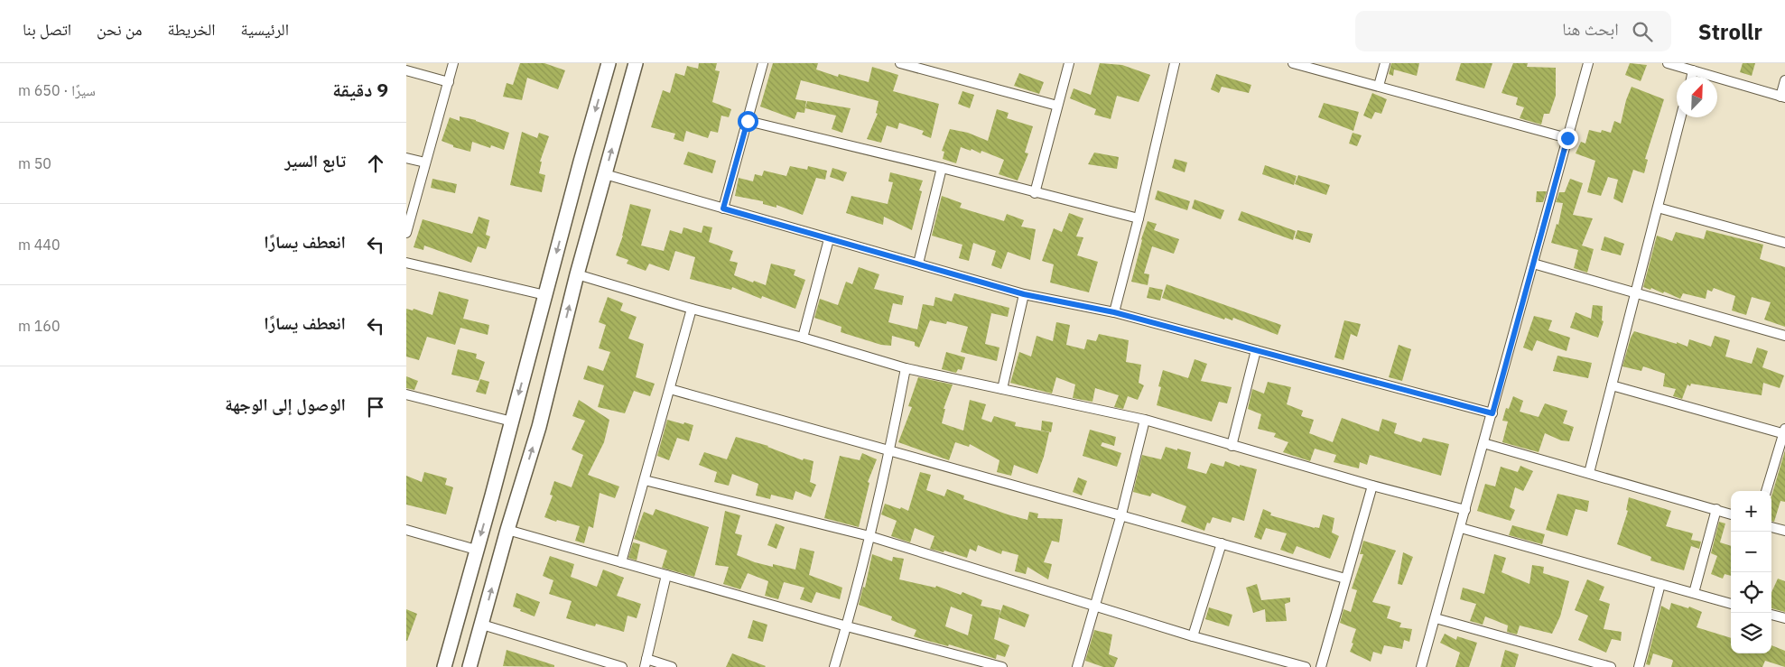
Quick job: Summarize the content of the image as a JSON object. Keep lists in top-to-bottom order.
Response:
{
  "north": "top right",
  "page": {
    "header": "Strollr",
    "search": "ابحث هنا",
    "nav": [
      "الرئيسية",
      "الخريطة",
      "من نحن",
      "اتصل بنا"
    ],
    "heading": ["9 دقيقة", "سيرًا · 650 m"],
    "list": [
      ["تابع السير", "50 m"],
      ["انعطف يسارًا", "440 m"],
      ["انعطف يسارًا", "160 m"],
      "الوصول إلى الوجهة"
    ],
    "map_buttons": ["+", "−"]
  }
}
